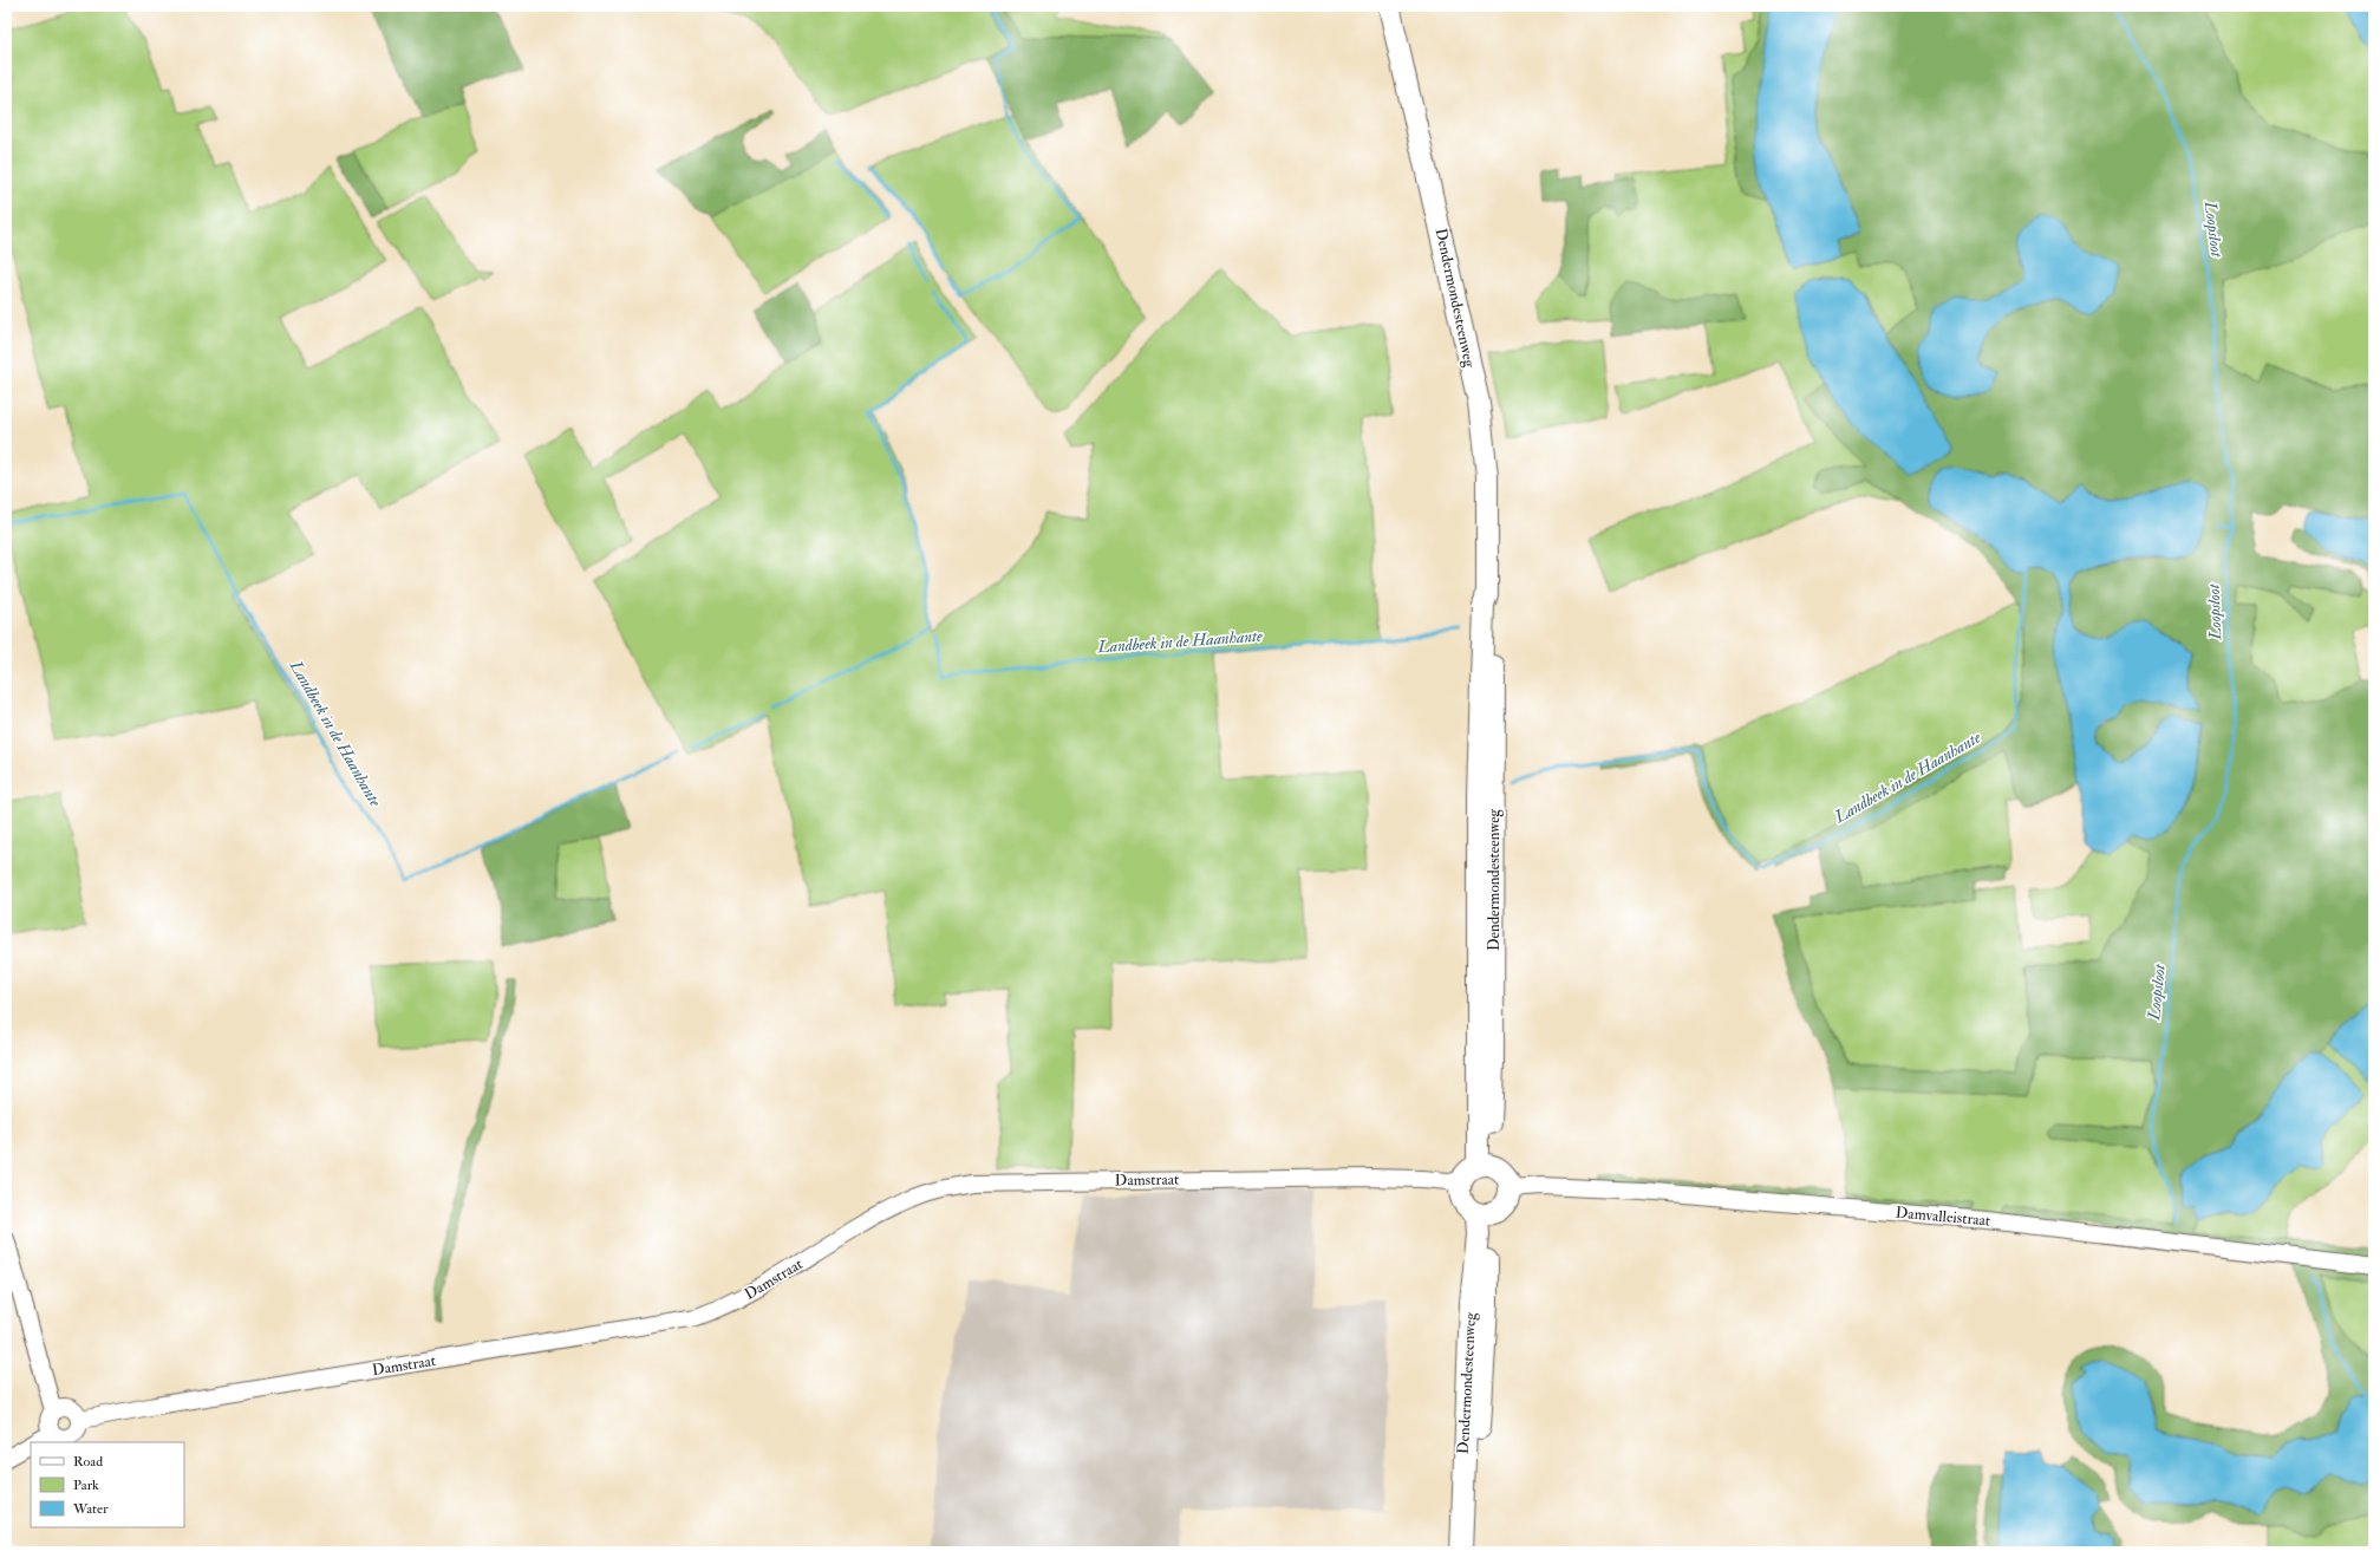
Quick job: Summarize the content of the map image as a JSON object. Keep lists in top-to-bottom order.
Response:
{
  "streets": {
    "main road": ["Dendermondesteenweg"],
    "street": ["Damstraat", "Damvalleistraat"]
  },
  "crossings": [
    ["Dendermondesteenweg", "Damstraat"],
    ["Dendermondesteenweg", "Damvalleistraat"],
    ["Damstraat", "Damvalleistraat"]
  ],
  "water": ["Loopsloot", "Landbeek in de Haanhante"],
  "legend": ["Road", "Park", "Water"]
}
